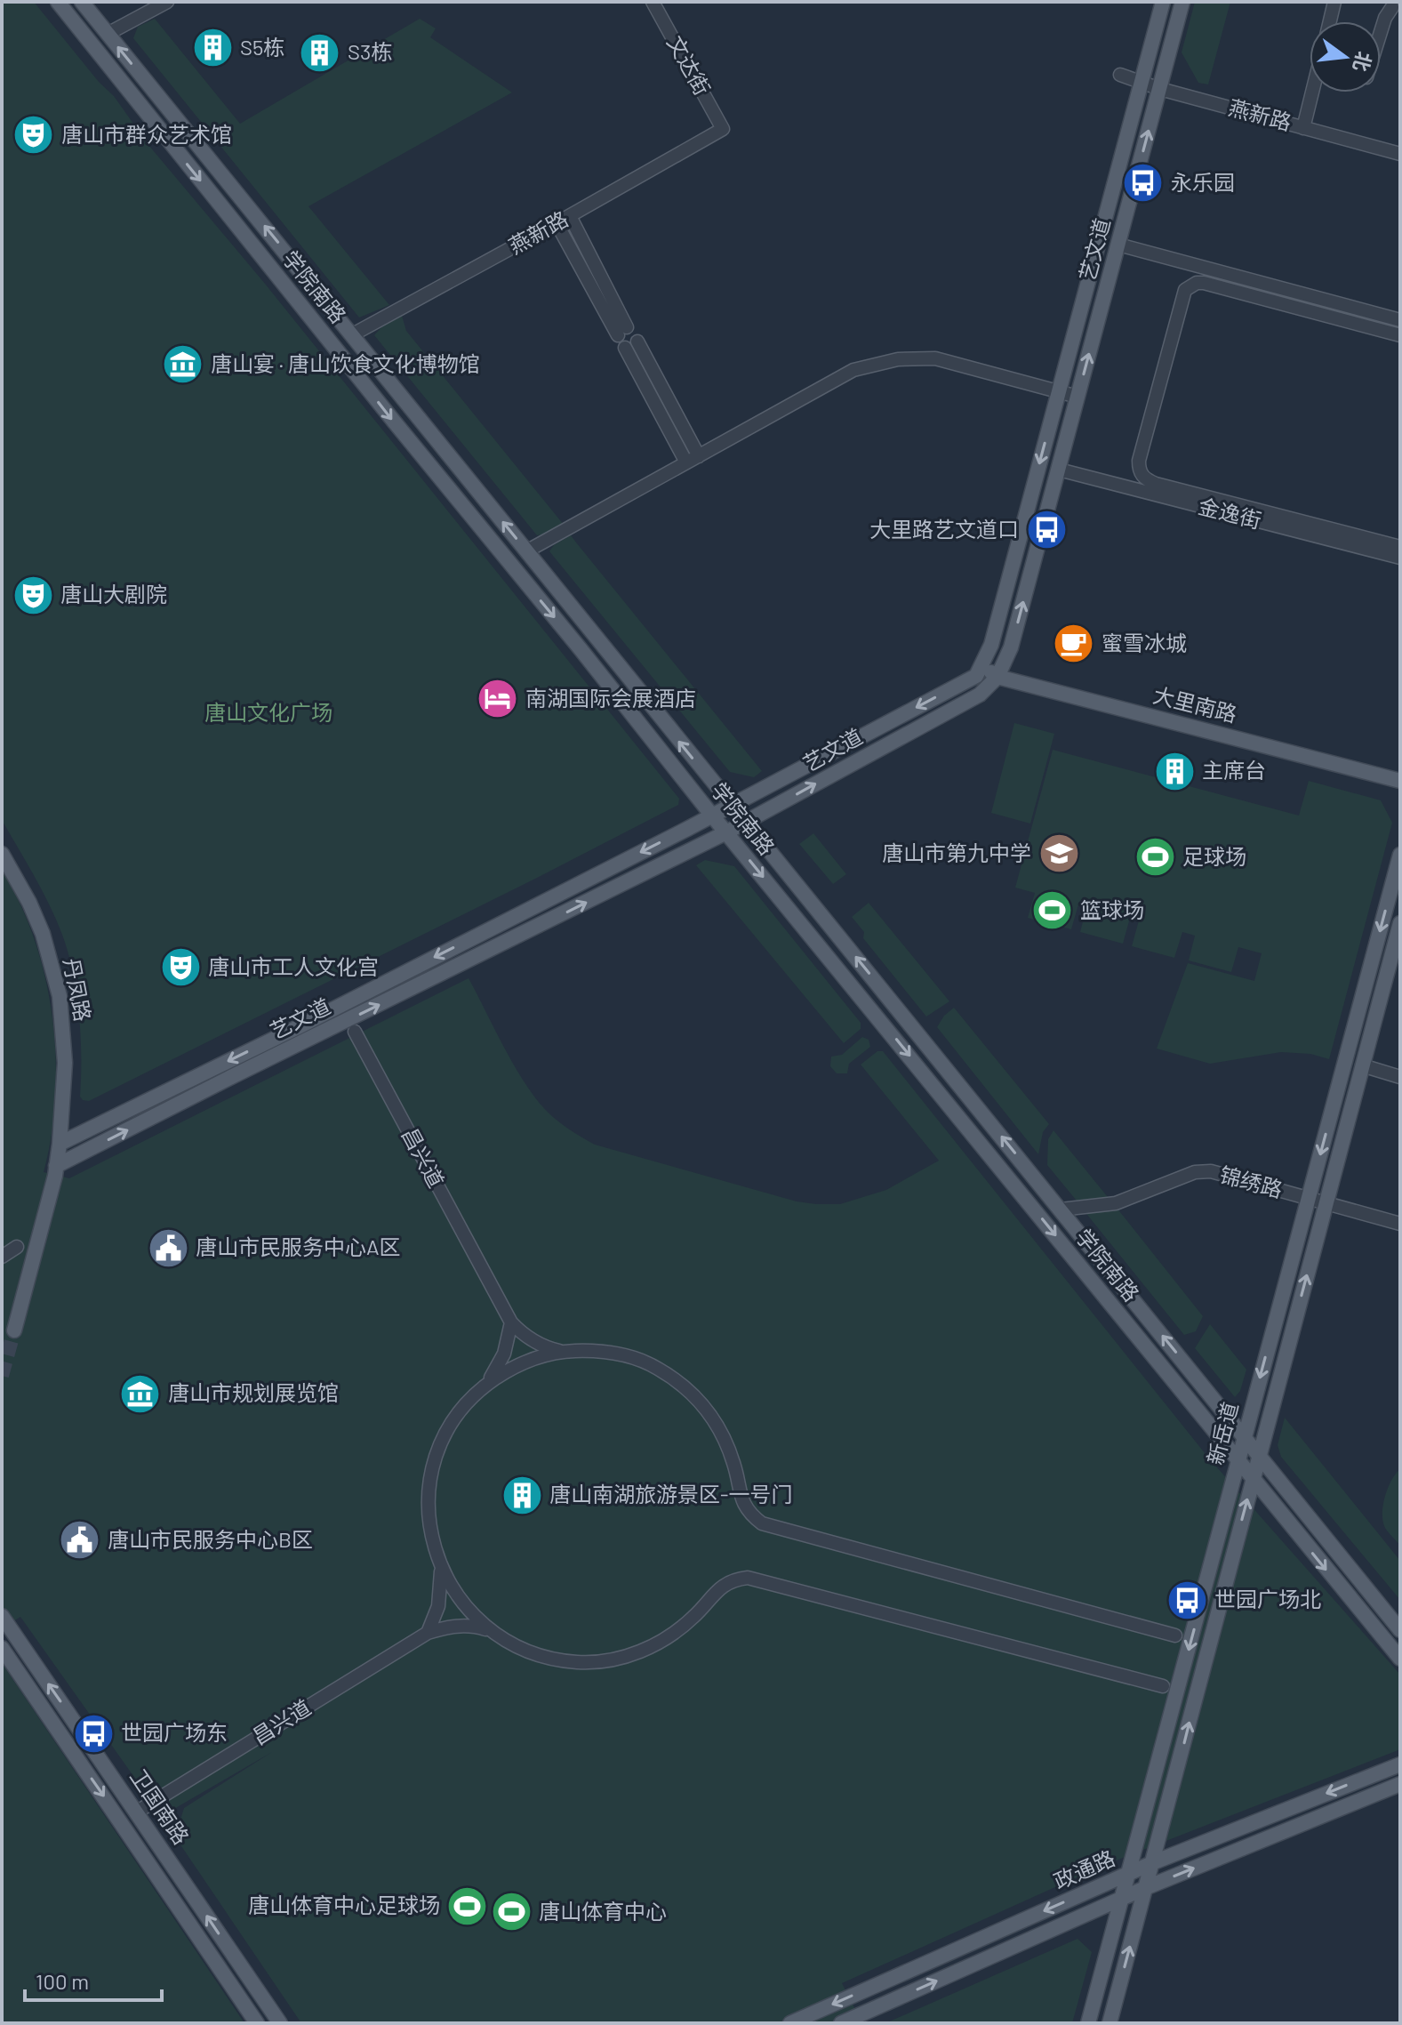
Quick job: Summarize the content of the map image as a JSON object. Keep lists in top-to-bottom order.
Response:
{
  "streets": {
    "main road": [
      "艺文道",
      "学院南路",
      "大里南路",
      "丹凤路",
      "新岳道",
      "卫国南路",
      "政通路"
    ],
    "street": [
      "文达街",
      "燕新路",
      "金逸街",
      "昌兴道",
      "锦绣路"
    ]
  },
  "crossings": [
    ["文达街", "燕新路"],
    ["燕新路", "艺文道"],
    ["燕新路", "学院南路"],
    ["艺文道", "学院南路"],
    ["艺文道", "金逸街"],
    ["艺文道", "大里南路"],
    ["艺文道", "丹凤路"],
    ["艺文道", "昌兴道"],
    ["学院南路", "锦绣路"],
    ["学院南路", "新岳道"],
    ["昌兴道", "卫国南路"],
    ["锦绣路", "新岳道"],
    ["新岳道", "政通路"]
  ],
  "parks": ["唐山文化广场"],
  "places": {
    "building": [
      "S5栋",
      "S3栋",
      "主席台",
      "唐山南湖旅游景区-一号门"
    ],
    "theatre": ["唐山市群众艺术馆", "唐山大剧院", "唐山市工人文化宫"],
    "bus stop": [
      "永乐园",
      "大里路艺文道口",
      "世园广场北",
      "世园广场东"
    ],
    "museum": ["唐山宴 · 唐山饮食文化博物馆", "唐山市规划展览馆"],
    "cafe": ["蜜雪冰城"],
    "hotel": ["南湖国际会展酒店"],
    "school or university": ["唐山市第九中学"],
    "sports": [
      "足球场",
      "篮球场",
      "唐山体育中心足球场",
      "唐山体育中心"
    ],
    "public building": ["唐山市民服务中心A区", "唐山市民服务中心B区"]
  },
  "scale_bar": "100 m",
  "north": "right"
}
